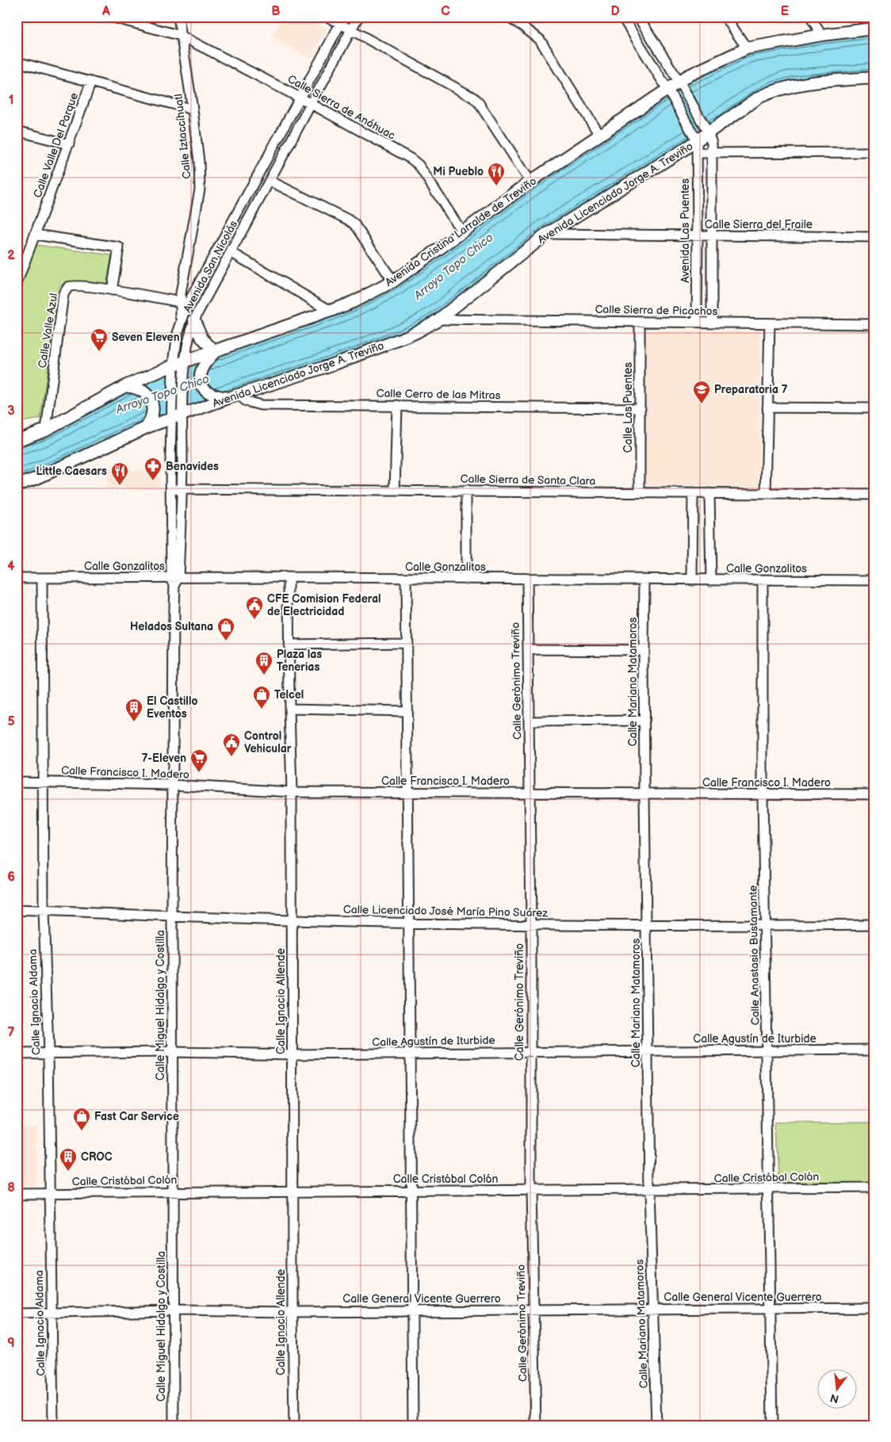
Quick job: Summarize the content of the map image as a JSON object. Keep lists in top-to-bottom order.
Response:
{
  "streets": {
    "main road": ["Avenida Licenciado Jorge A. Treviño", "Avenida Cristina Larralde de Treviño"],
    "street": [
      "Calle Sierra de Anáhuac",
      "Calle Iztaccíhuatl",
      "Calle Valle Del Parque",
      "Calle Sierra del Fraile",
      "Avenida Las Puentes",
      "Avenida San Nicolás",
      "Calle Sierra de Picachos",
      "Calle Valle Azul",
      "Calle Cerro de las Mitras",
      "Calle Las Puentes",
      "Calle Sierra de Santa Clara",
      "Calle Gonzalitos",
      "Calle Gerónimo Treviño",
      "Calle Mariano Matamoros",
      "Calle Francisco I. Madero",
      "Calle Licenciado José María Pino Suárez",
      "Calle Anastasio Bustamante",
      "Calle Ignacio Allende",
      "Calle Ignacio Aldama",
      "Calle Miguel Hidalgo y Costilla",
      "Calle Agustín de Iturbide",
      "Calle Cristóbal Colón",
      "Calle General Vicente Guerrero"
    ]
  },
  "crossings": [
    ["Calle Sierra de Anáhuac", "Calle Iztaccíhuatl"],
    ["Calle Sierra de Anáhuac", "Avenida Cristina Larralde de Treviño"],
    ["Calle Sierra de Anáhuac", "Avenida San Nicolás"],
    ["Calle Iztaccíhuatl", "Avenida San Nicolás"],
    ["Calle Iztaccíhuatl", "Calle Valle Azul"],
    ["Avenida Licenciado Jorge A. Treviño", "Calle Sierra del Fraile"],
    ["Avenida Licenciado Jorge A. Treviño", "Avenida Las Puentes"],
    ["Avenida Licenciado Jorge A. Treviño", "Avenida San Nicolás"],
    ["Avenida Licenciado Jorge A. Treviño", "Calle Sierra de Picachos"],
    ["Avenida Licenciado Jorge A. Treviño", "Calle Cerro de las Mitras"],
    ["Calle Sierra del Fraile", "Avenida Las Puentes"],
    ["Avenida Las Puentes", "Avenida Cristina Larralde de Treviño"],
    ["Avenida Las Puentes", "Calle Sierra de Picachos"],
    ["Avenida Cristina Larralde de Treviño", "Avenida San Nicolás"],
    ["Avenida Cristina Larralde de Treviño", "Calle Valle Azul"],
    ["Avenida San Nicolás", "Calle Valle Azul"],
    ["Avenida San Nicolás", "Calle Sierra de Santa Clara"],
    ["Avenida San Nicolás", "Calle Gonzalitos"],
    ["Avenida San Nicolás", "Calle Miguel Hidalgo y Costilla"],
    ["Calle Sierra de Picachos", "Calle Las Puentes"],
    ["Calle Cerro de las Mitras", "Calle Las Puentes"],
    ["Calle Las Puentes", "Calle Sierra de Santa Clara"],
    ["Calle Gonzalitos", "Calle Gerónimo Treviño"],
    ["Calle Gonzalitos", "Calle Mariano Matamoros"],
    ["Calle Gonzalitos", "Calle Anastasio Bustamante"],
    ["Calle Gonzalitos", "Calle Ignacio Allende"],
    ["Calle Gonzalitos", "Calle Ignacio Aldama"],
    ["Calle Gonzalitos", "Calle Miguel Hidalgo y Costilla"],
    ["Calle Gerónimo Treviño", "Calle Francisco I. Madero"],
    ["Calle Gerónimo Treviño", "Calle Licenciado José María Pino Suárez"],
    ["Calle Gerónimo Treviño", "Calle Agustín de Iturbide"],
    ["Calle Gerónimo Treviño", "Calle Cristóbal Colón"],
    ["Calle Gerónimo Treviño", "Calle General Vicente Guerrero"],
    ["Calle Mariano Matamoros", "Calle Francisco I. Madero"],
    ["Calle Mariano Matamoros", "Calle Licenciado José María Pino Suárez"],
    ["Calle Mariano Matamoros", "Calle Agustín de Iturbide"],
    ["Calle Mariano Matamoros", "Calle Cristóbal Colón"],
    ["Calle Mariano Matamoros", "Calle General Vicente Guerrero"],
    ["Calle Francisco I. Madero", "Calle Anastasio Bustamante"],
    ["Calle Francisco I. Madero", "Calle Ignacio Allende"],
    ["Calle Francisco I. Madero", "Calle Ignacio Aldama"],
    ["Calle Francisco I. Madero", "Calle Miguel Hidalgo y Costilla"],
    ["Calle Licenciado José María Pino Suárez", "Calle Anastasio Bustamante"],
    ["Calle Licenciado José María Pino Suárez", "Calle Ignacio Allende"],
    ["Calle Licenciado José María Pino Suárez", "Calle Ignacio Aldama"],
    ["Calle Licenciado José María Pino Suárez", "Calle Miguel Hidalgo y Costilla"],
    ["Calle Anastasio Bustamante", "Calle Agustín de Iturbide"],
    ["Calle Anastasio Bustamante", "Calle Cristóbal Colón"],
    ["Calle Anastasio Bustamante", "Calle General Vicente Guerrero"],
    ["Calle Ignacio Allende", "Calle Agustín de Iturbide"],
    ["Calle Ignacio Allende", "Calle Cristóbal Colón"],
    ["Calle Ignacio Allende", "Calle General Vicente Guerrero"],
    ["Calle Ignacio Aldama", "Calle Agustín de Iturbide"],
    ["Calle Ignacio Aldama", "Calle Cristóbal Colón"],
    ["Calle Ignacio Aldama", "Calle General Vicente Guerrero"],
    ["Calle Miguel Hidalgo y Costilla", "Calle Agustín de Iturbide"],
    ["Calle Miguel Hidalgo y Costilla", "Calle Cristóbal Colón"],
    ["Calle Miguel Hidalgo y Costilla", "Calle General Vicente Guerrero"]
  ],
  "water": ["Arroyo Topo Chico"],
  "places": {
    "restaurant": ["Mi Pueblo", "Little Caesars"],
    "supermarket": ["Seven Eleven", "7-Eleven"],
    "school or university": ["Preparatoria 7"],
    "pharmacy": ["Benavides"],
    "public building": ["CFE Comision Federal de Electricidad", "Control Vehicular"],
    "shop": ["Helados Sultana", "Telcel", "Fast Car Service"],
    "building": ["Plaza las Tenerias", "El Castillo Eventos", "CROC"]
  },
  "north": "bottom",
  "grid": {
    "columns": [
      "A",
      "B",
      "C",
      "D",
      "E"
    ],
    "rows": [
      "1",
      "2",
      "3",
      "4",
      "5",
      "6",
      "7",
      "8",
      "9"
    ]
  }
}
